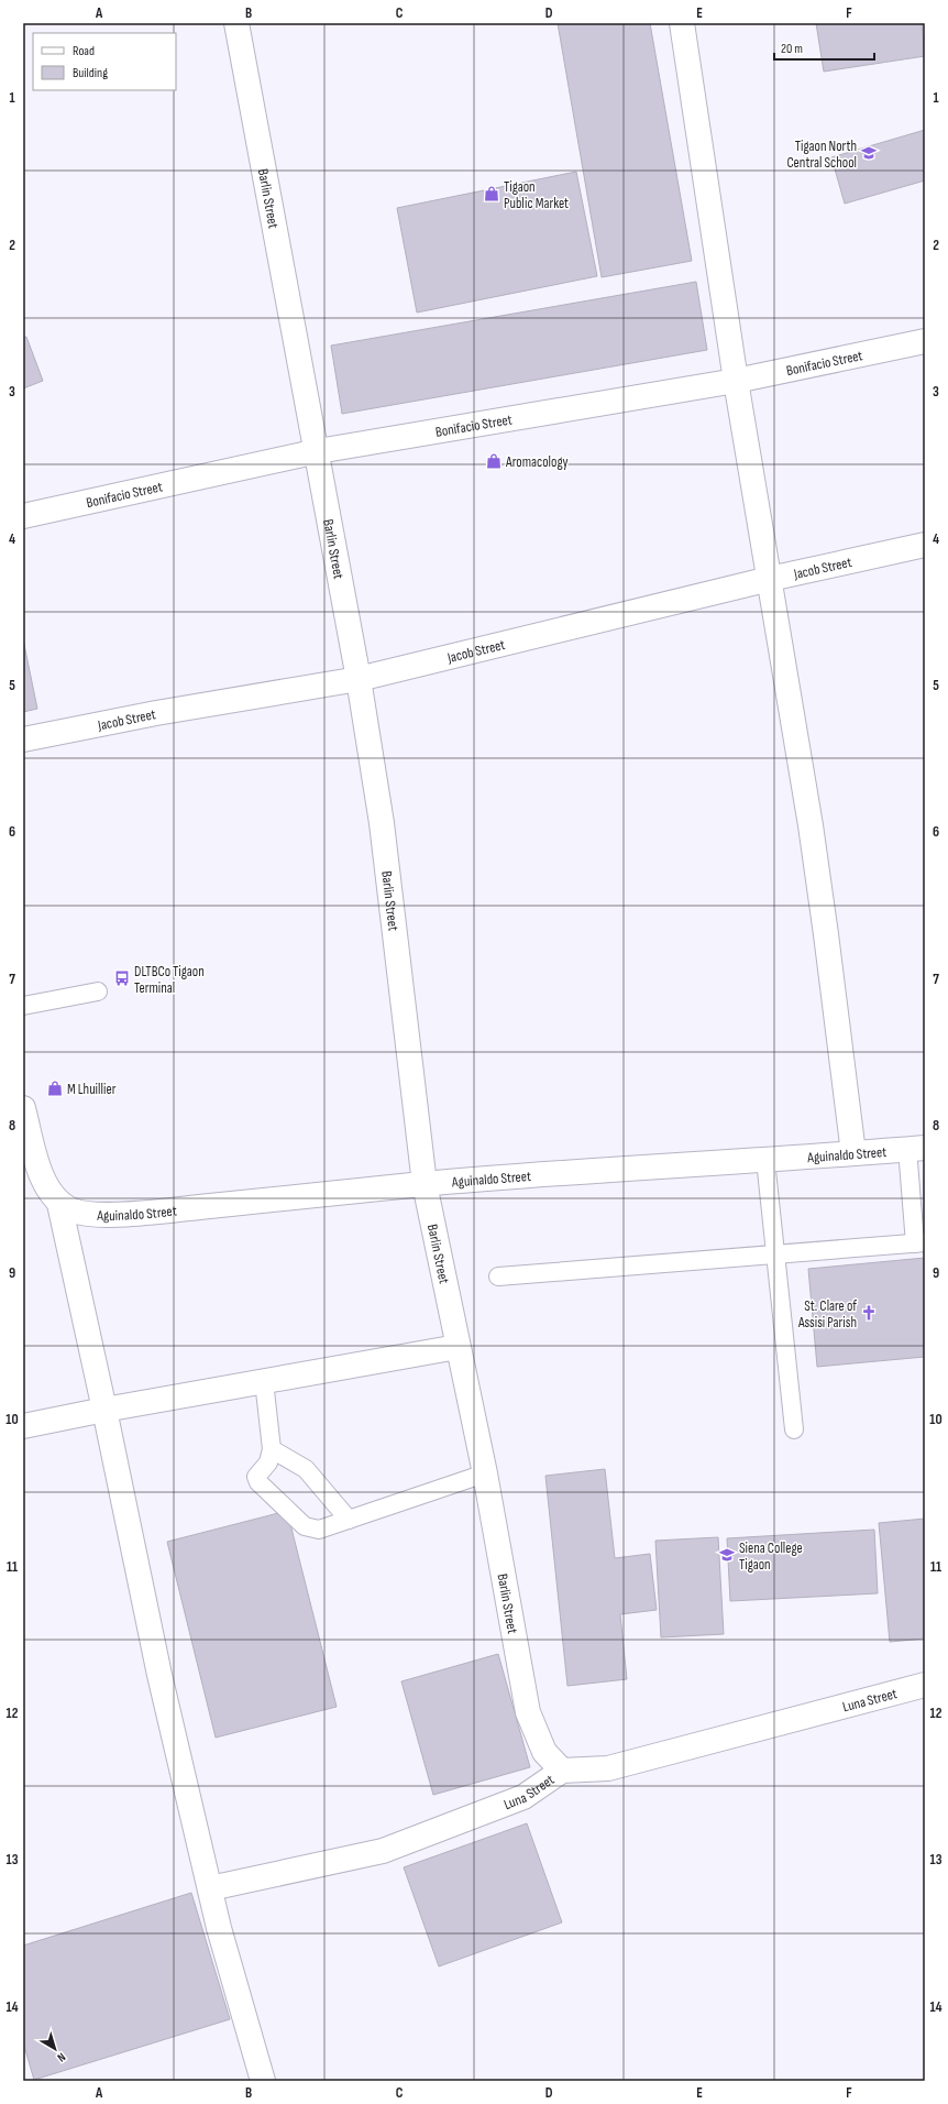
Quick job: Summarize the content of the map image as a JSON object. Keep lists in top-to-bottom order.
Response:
{
  "streets": {
    "street": [
      "Barlin Street",
      "Bonifacio Street",
      "Jacob Street",
      "Aguinaldo Street",
      "Luna Street"
    ]
  },
  "crossings": [
    ["Barlin Street", "Bonifacio Street"],
    ["Barlin Street", "Jacob Street"],
    ["Barlin Street", "Aguinaldo Street"],
    ["Barlin Street", "Luna Street"]
  ],
  "places": {
    "school or university": ["Tigaon North Central School", "Siena College Tigaon"],
    "shop": ["Tigaon Public Market", "Aromacology", "M Lhuillier"],
    "bus stop": ["DLTBCo Tigaon Terminal"],
    "church": ["St. Clare of Assisi Parish"]
  },
  "legend": ["Road", "Building"],
  "scale_bar": "20 m",
  "north": "bottom right",
  "grid": {
    "columns": [
      "A",
      "B",
      "C",
      "D",
      "E",
      "F"
    ],
    "rows": [
      "1",
      "2",
      "3",
      "4",
      "5",
      "6",
      "7",
      "8",
      "9",
      "10",
      "11",
      "12",
      "13",
      "14"
    ]
  }
}
